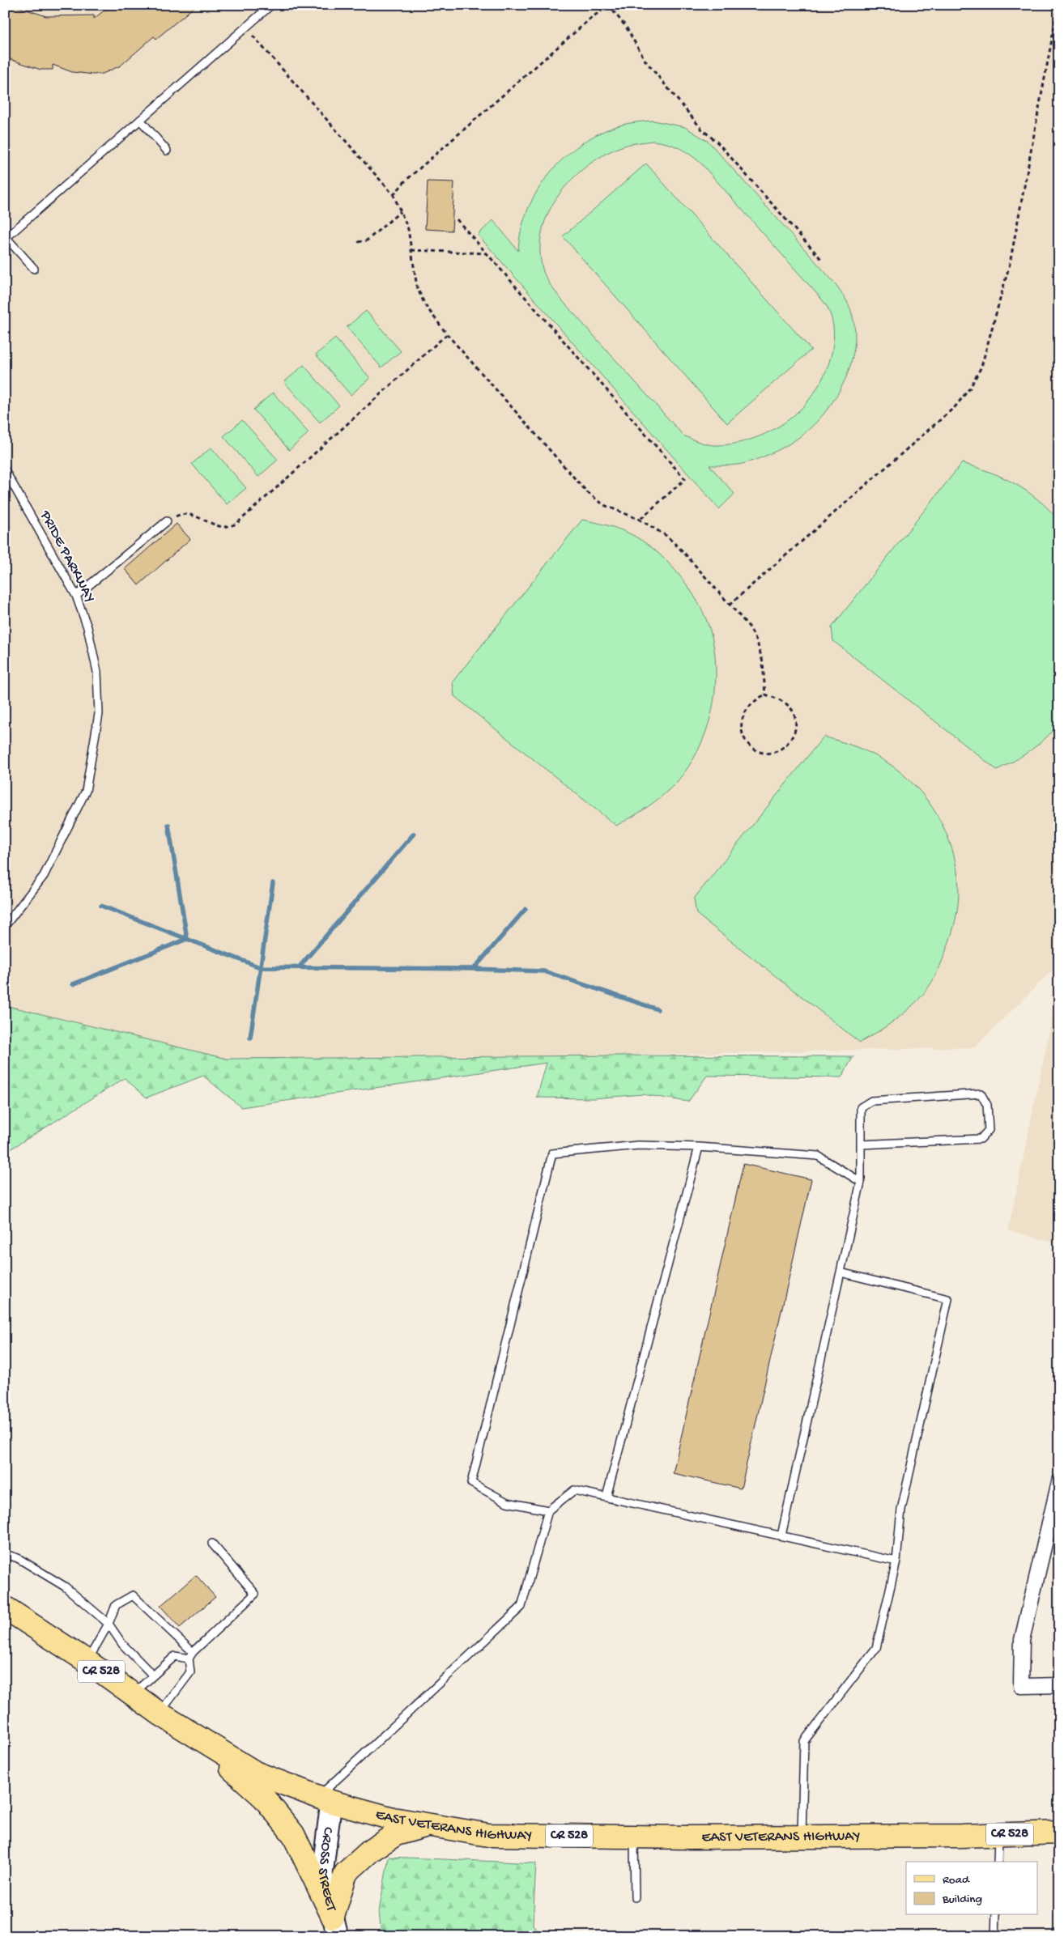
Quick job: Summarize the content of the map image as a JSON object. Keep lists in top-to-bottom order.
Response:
{
  "streets": {
    "main road": ["CR 528", "EAST VETERANS HIGHWAY", "CROSS STREET"],
    "lane": ["PRIDE PARKWAY"]
  },
  "crossings": [
    ["CR 528", "EAST VETERANS HIGHWAY"],
    ["EAST VETERANS HIGHWAY", "CROSS STREET"]
  ],
  "legend": ["Road", "Building"]
}
